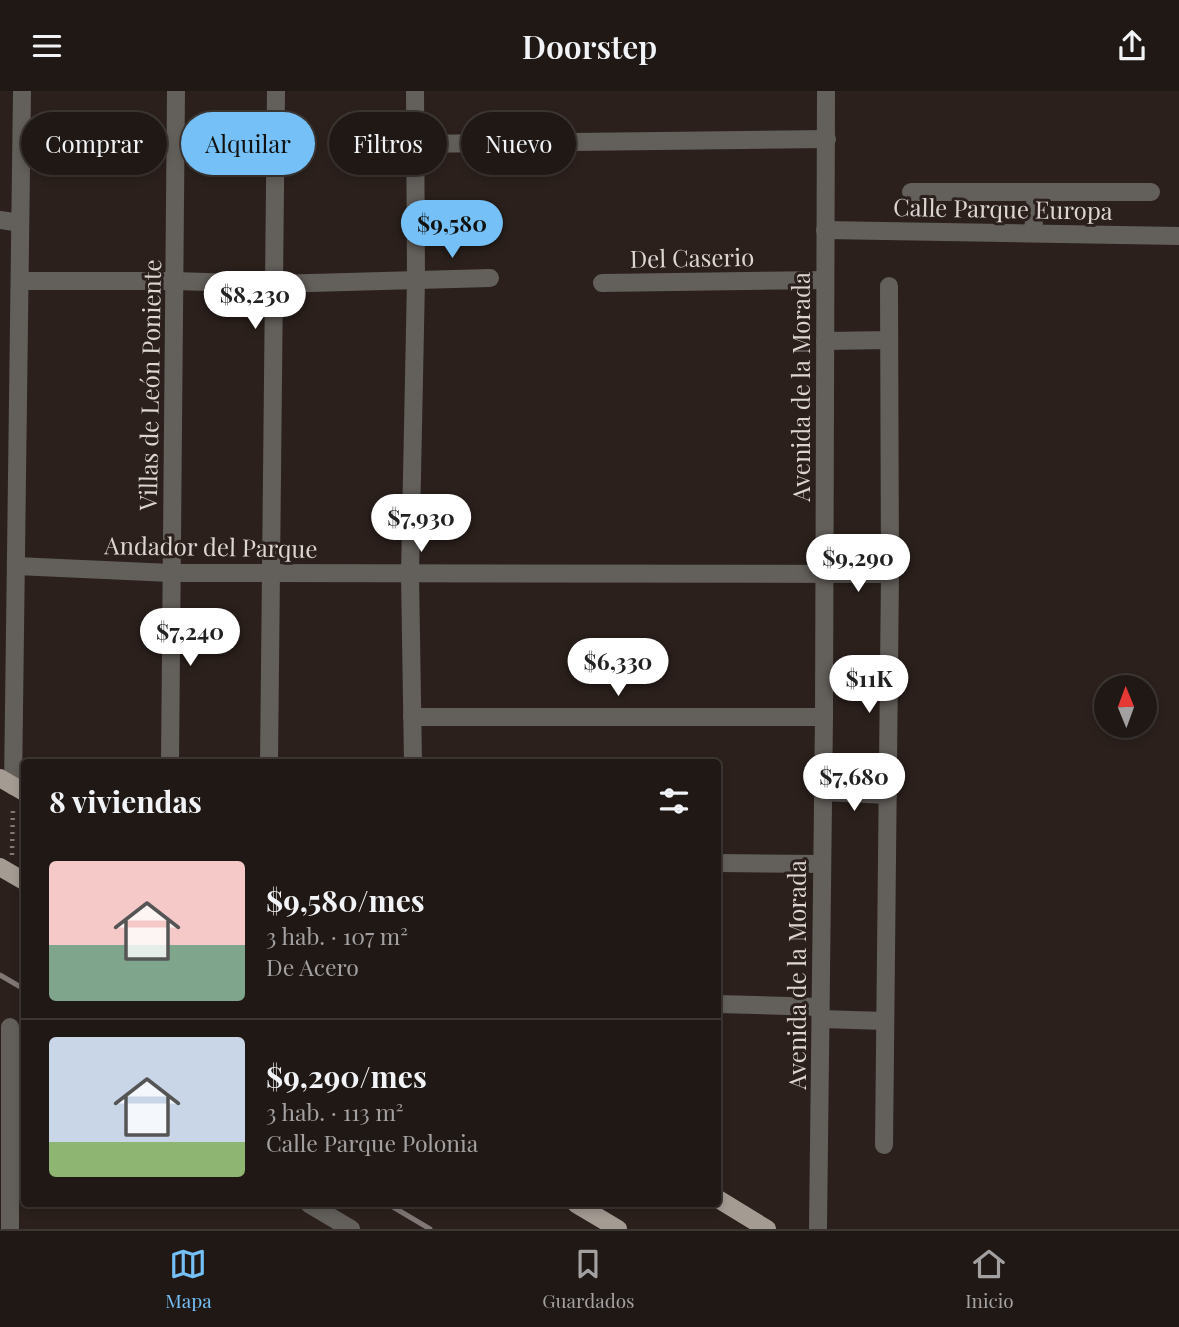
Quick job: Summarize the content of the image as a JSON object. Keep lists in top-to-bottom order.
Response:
{
  "streets": {
    "street": [
      "Calle Parque Europa",
      "Del Caserio",
      "Villas de León Poniente",
      "Avenida de la Morada",
      "Andador del Parque"
    ]
  },
  "crossings": [
    ["Calle Parque Europa", "Avenida de la Morada"],
    ["Del Caserio", "Avenida de la Morada"],
    ["Villas de León Poniente", "Andador del Parque"],
    ["Avenida de la Morada", "Andador del Parque"]
  ],
  "north": "top",
  "page": {
    "header": "Doorstep",
    "chip": [
      "Comprar",
      "Alquilar",
      "Filtros",
      "Nuevo"
    ],
    "price": [
      "$9,580",
      "$8,230",
      "$7,930",
      "$9,290",
      "$7,240",
      "$6,330",
      "$11K",
      "$7,680"
    ],
    "heading": "8 viviendas",
    "list": [
      {
        "name": "$9,580/mes",
        "note": "3 hab. · 107 m² · De Acero"
      },
      {
        "name": "$9,290/mes",
        "note": "3 hab. · 113 m² · Calle Parque Polonia"
      }
    ],
    "tabs": ["Mapa", "Guardados", "Inicio"]
  }
}
